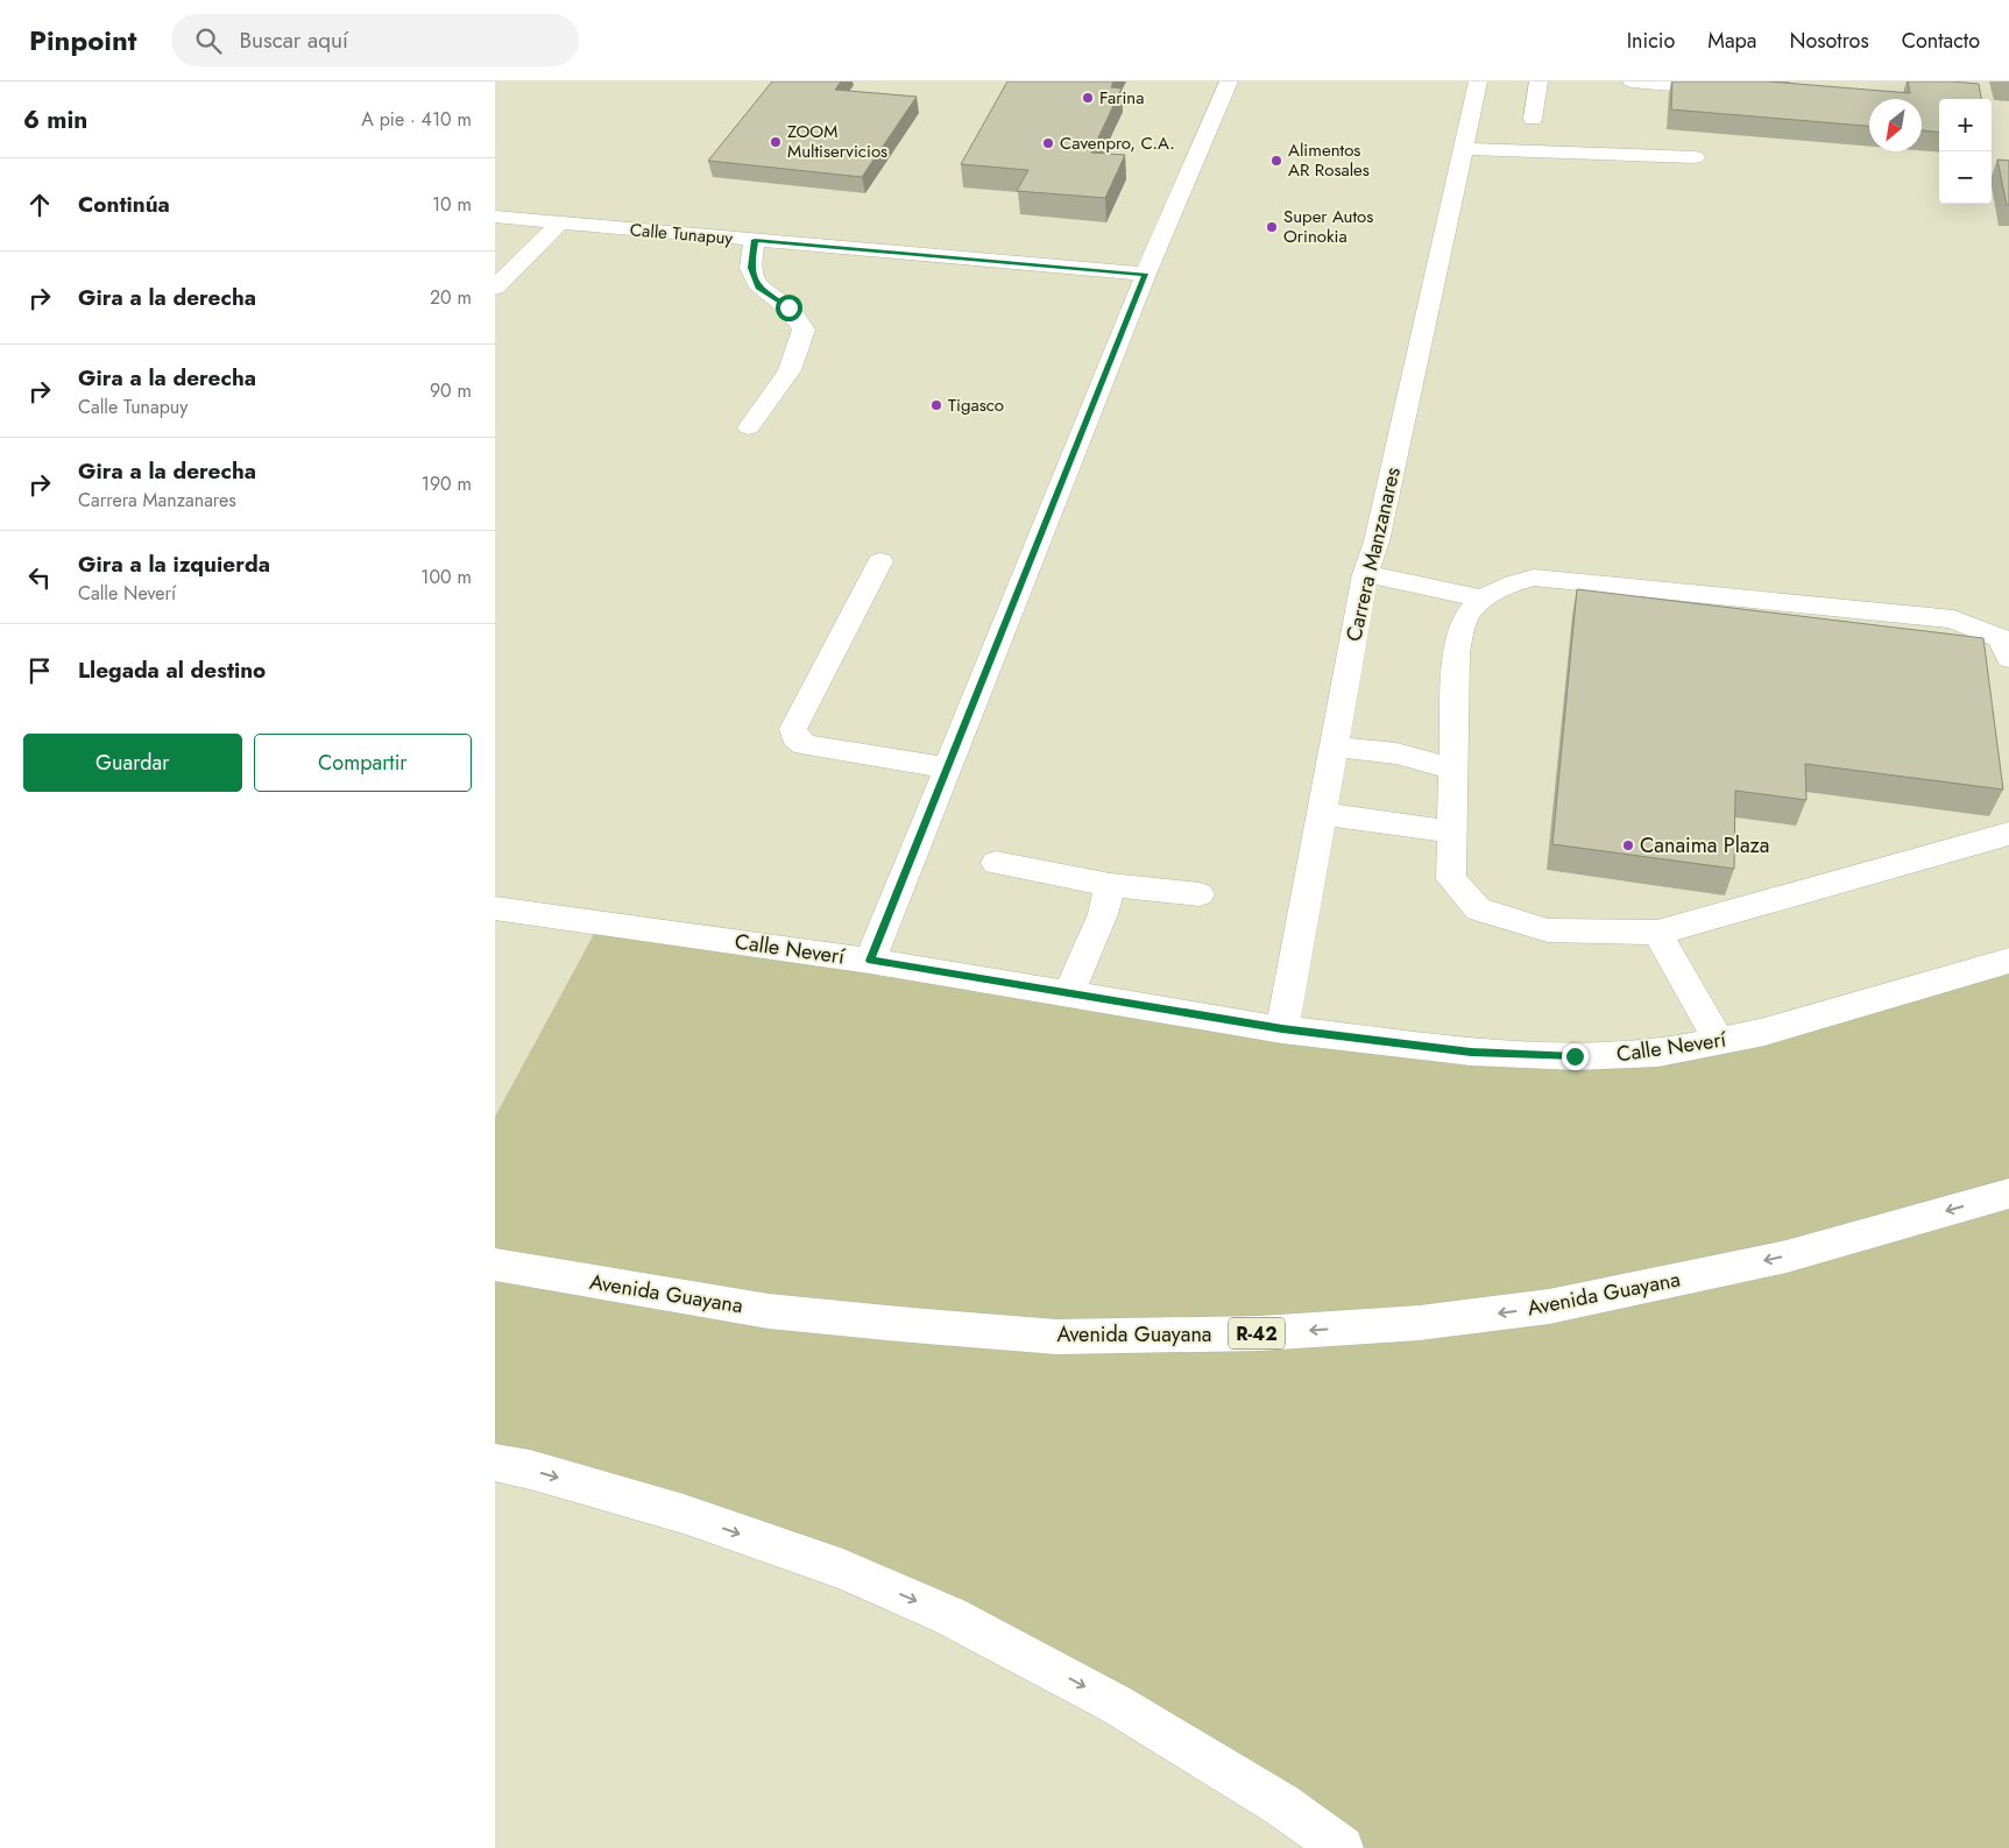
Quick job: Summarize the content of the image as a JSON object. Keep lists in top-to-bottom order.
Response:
{
  "streets": {
    "street": [
      "Calle Tunapuy",
      "Carrera Manzanares",
      "Calle Neverí",
      "Avenida Guayana",
      "R-42"
    ]
  },
  "crossings": [
    ["Carrera Manzanares", "Calle Neverí"]
  ],
  "one_way": ["Avenida Guayana"],
  "places": [
    "Farina",
    "ZOOM Multiservicios",
    "Cavenpro, C.A.",
    "Alimentos AR Rosales",
    "Super Autos Orinokia",
    "Tigasco",
    "Canaima Plaza"
  ],
  "north": "bottom left",
  "page": {
    "header": "Pinpoint",
    "search": "Buscar aquí",
    "nav": [
      "Inicio",
      "Mapa",
      "Nosotros",
      "Contacto"
    ],
    "heading": ["6 min", "A pie · 410 m"],
    "map_buttons": ["+", "−"],
    "list": [
      ["Continúa", "10 m"],
      ["Gira a la derecha", "20 m"],
      ["Gira a la derecha", "Calle Tunapuy", "90 m"],
      ["Gira a la derecha", "Carrera Manzanares", "190 m"],
      ["Gira a la izquierda", "Calle Neverí", "100 m"],
      "Llegada al destino"
    ],
    "buttons": ["Guardar", "Compartir"]
  }
}
